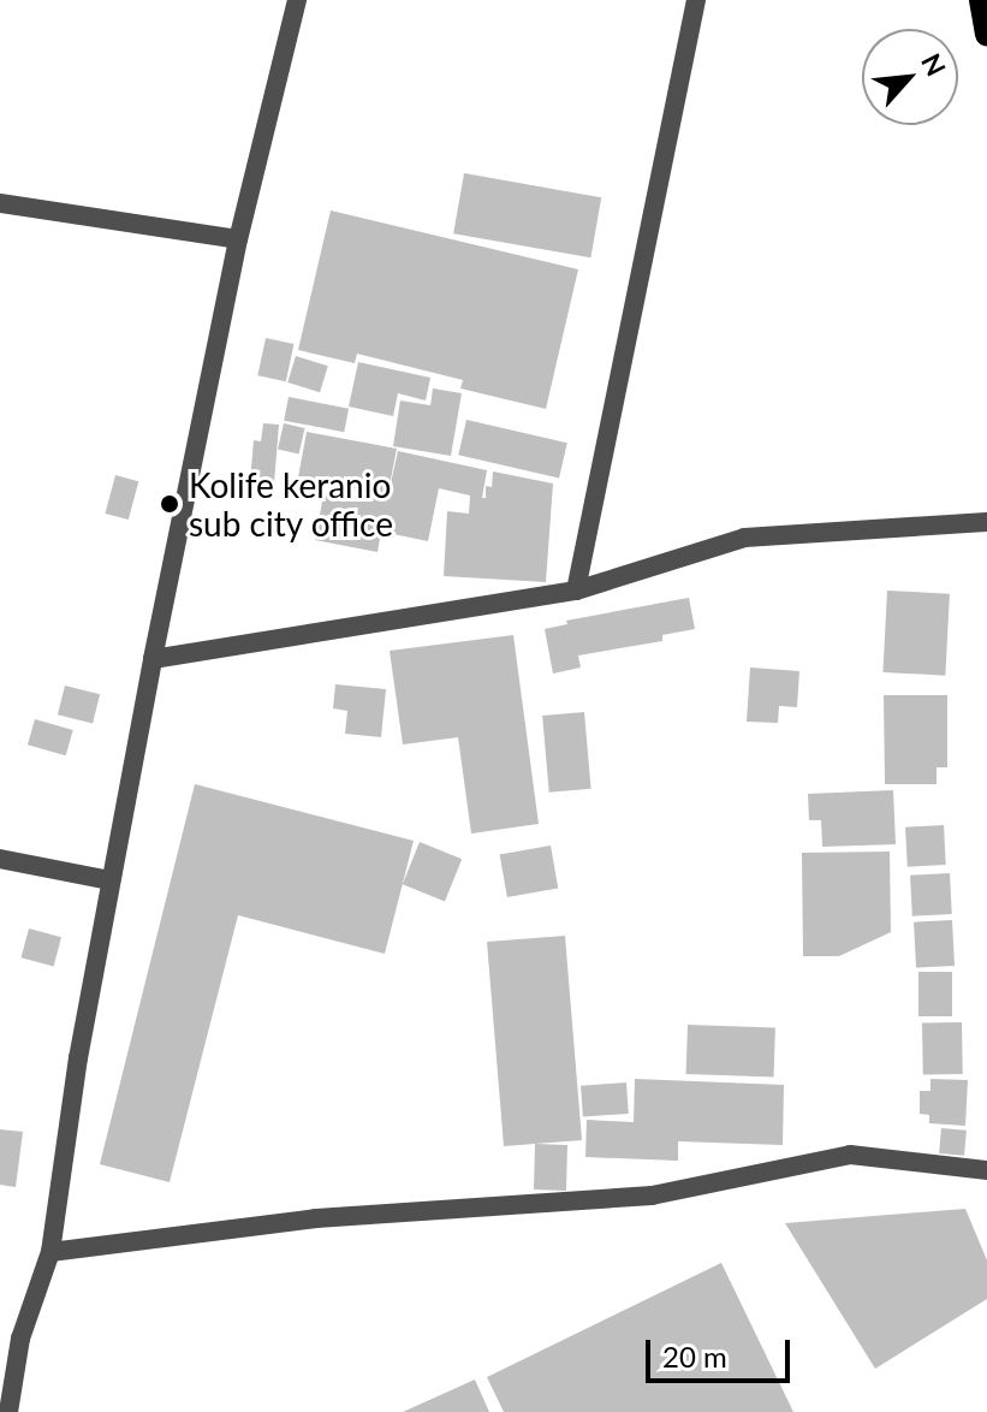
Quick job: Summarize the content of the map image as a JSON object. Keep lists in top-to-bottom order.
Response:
{
  "places": ["Kolife keranio sub city office"],
  "scale_bar": "20 m",
  "north": "top right"
}
